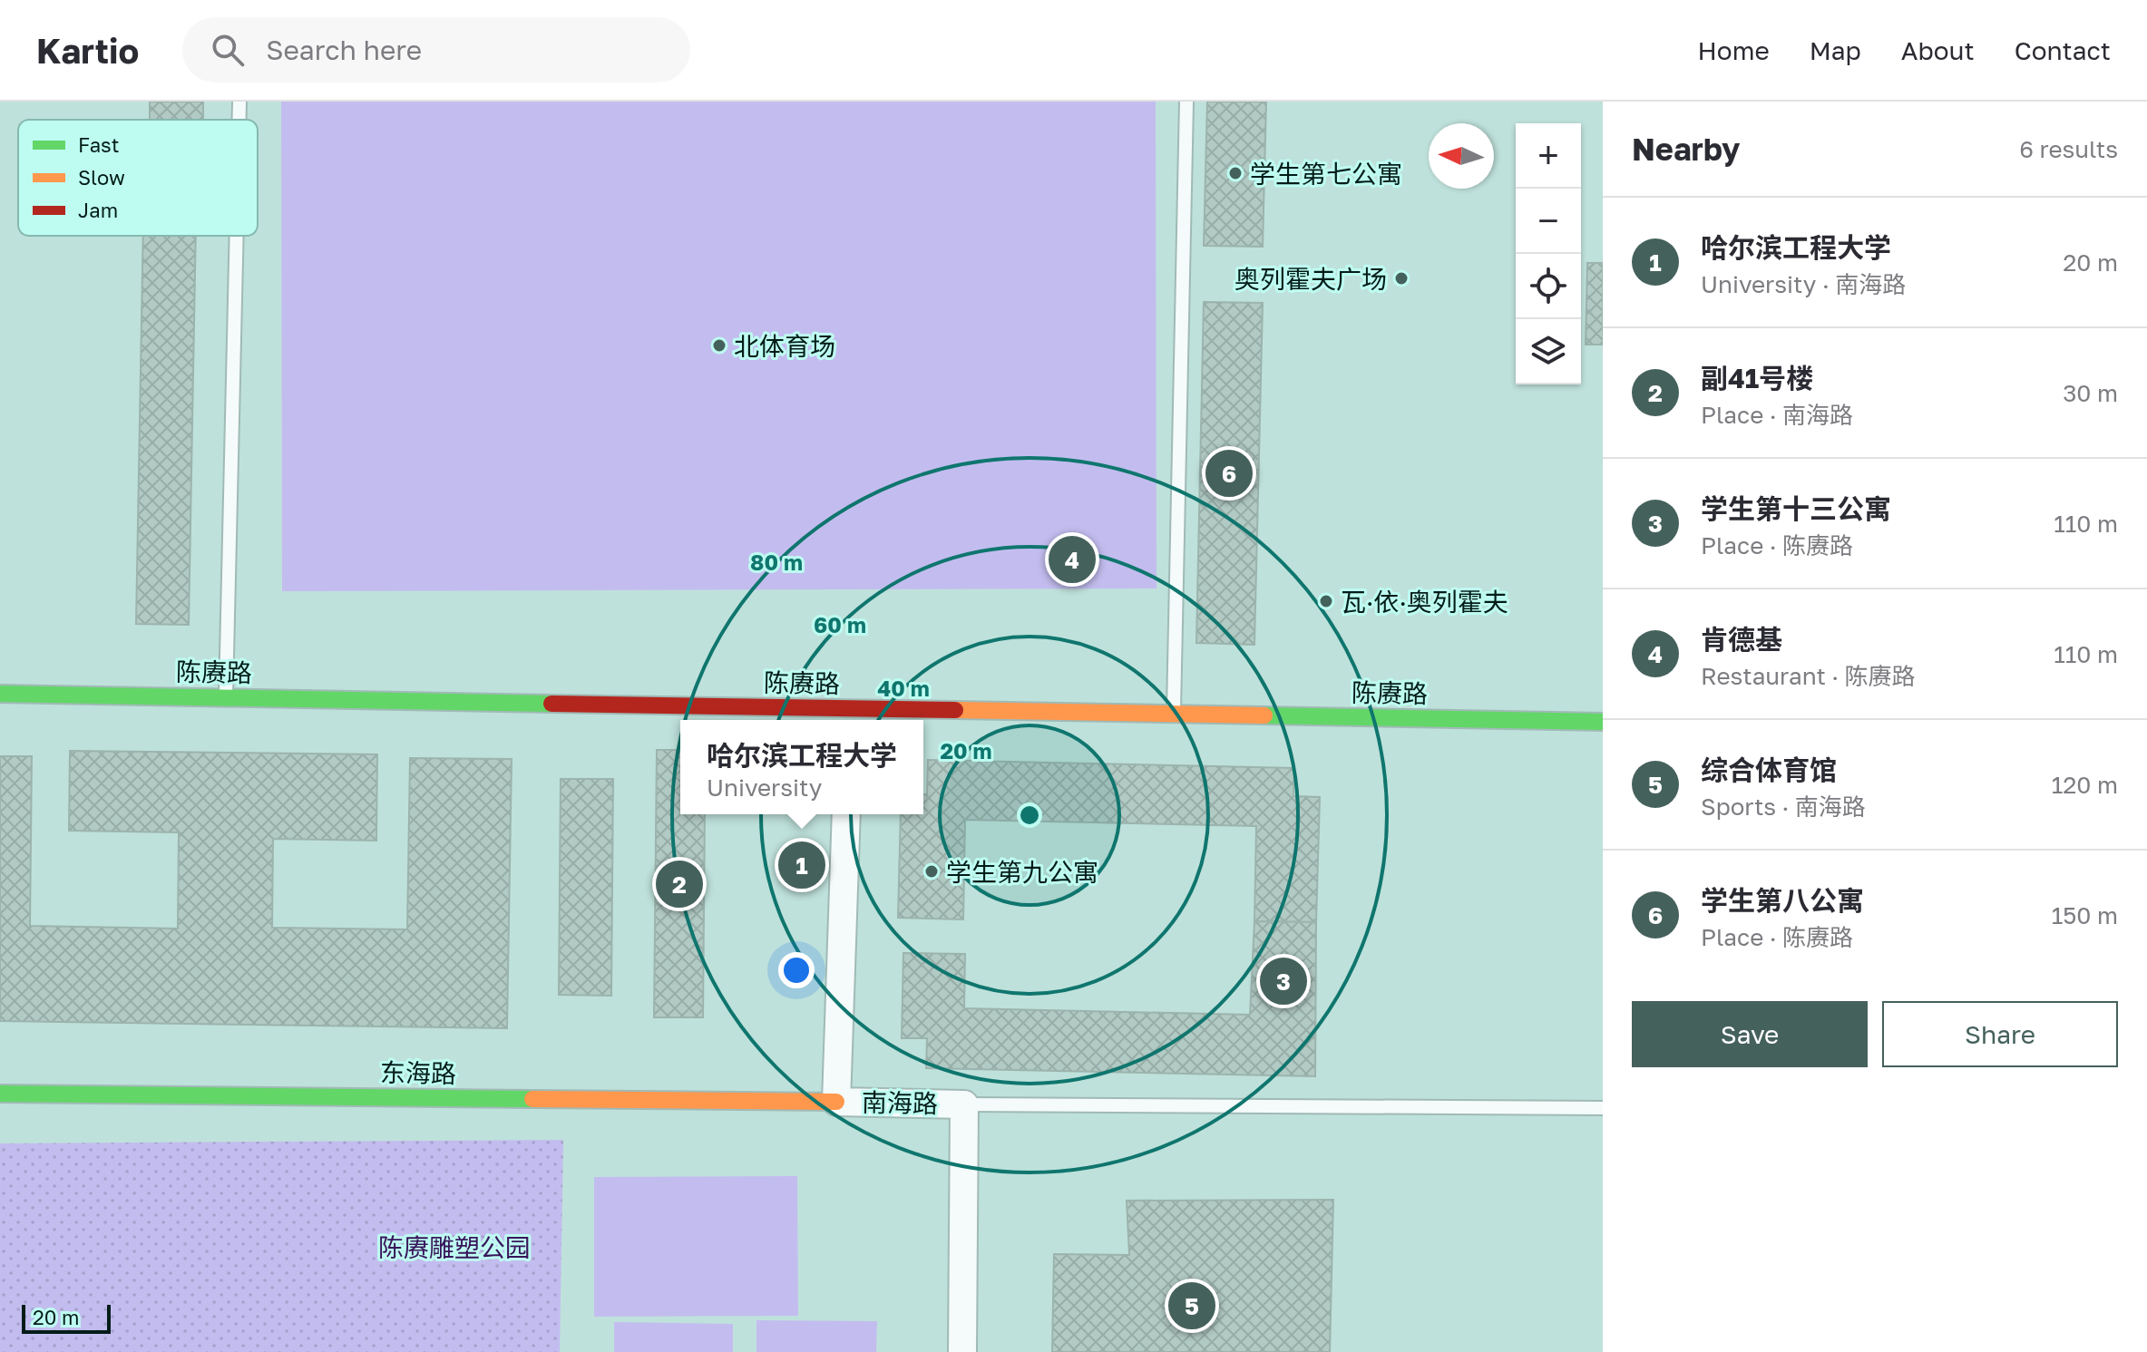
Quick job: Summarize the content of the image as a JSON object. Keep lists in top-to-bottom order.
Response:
{
  "streets": {
    "street": ["陈赓路", "东海路", "南海路"]
  },
  "crossings": [
    ["东海路", "南海路"]
  ],
  "parks": ["陈赓雕塑公园"],
  "places": [
    "学生第七公寓",
    "奥列霍夫广场",
    "北体育场",
    "瓦·依·奥列霍夫",
    "学生第九公寓"
  ],
  "legend": ["Fast", "Slow", "Jam"],
  "scale_bar": "20 m",
  "north": "left",
  "page": {
    "header": "Kartio",
    "search": "Search here",
    "nav": [
      "Home",
      "Map",
      "About",
      "Contact"
    ],
    "heading": ["Nearby", "6 results"],
    "map_buttons": ["+", "−"],
    "list": [
      {
        "mark": "1",
        "name": "哈尔滨工程大学",
        "note": "University · 南海路",
        "value": "20 m"
      },
      {
        "mark": "2",
        "name": "副41号楼",
        "note": "Place · 南海路",
        "value": "30 m"
      },
      {
        "mark": "3",
        "name": "学生第十三公寓",
        "note": "Place · 陈赓路",
        "value": "110 m"
      },
      {
        "mark": "4",
        "name": "肯德基",
        "note": "Restaurant · 陈赓路",
        "value": "110 m"
      },
      {
        "mark": "5",
        "name": "综合体育馆",
        "note": "Sports · 南海路",
        "value": "120 m"
      },
      {
        "mark": "6",
        "name": "学生第八公寓",
        "note": "Place · 陈赓路",
        "value": "150 m"
      }
    ],
    "pins": [
      "6",
      "4",
      "1",
      "2",
      "3",
      "5"
    ],
    "popup": ["哈尔滨工程大学", "University"],
    "buttons": ["Save", "Share"],
    "scale": "20 m"
  },
  "rings": [
    "80 m",
    "60 m",
    "40 m",
    "20 m"
  ]
}
